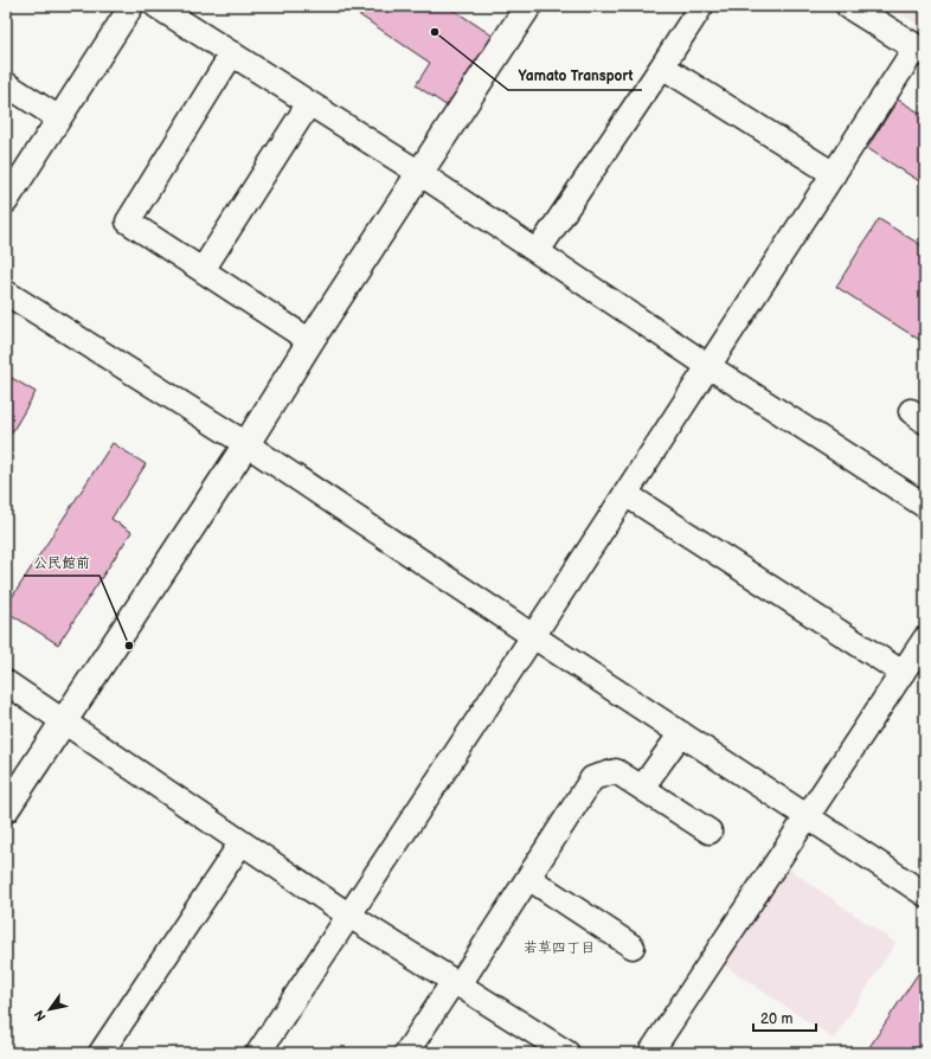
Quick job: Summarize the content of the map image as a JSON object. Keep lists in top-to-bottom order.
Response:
{
  "districts": ["若草四丁目"],
  "places": ["Yamato Transport", "公民館前"],
  "scale_bar": "20 m",
  "north": "bottom left"
}
